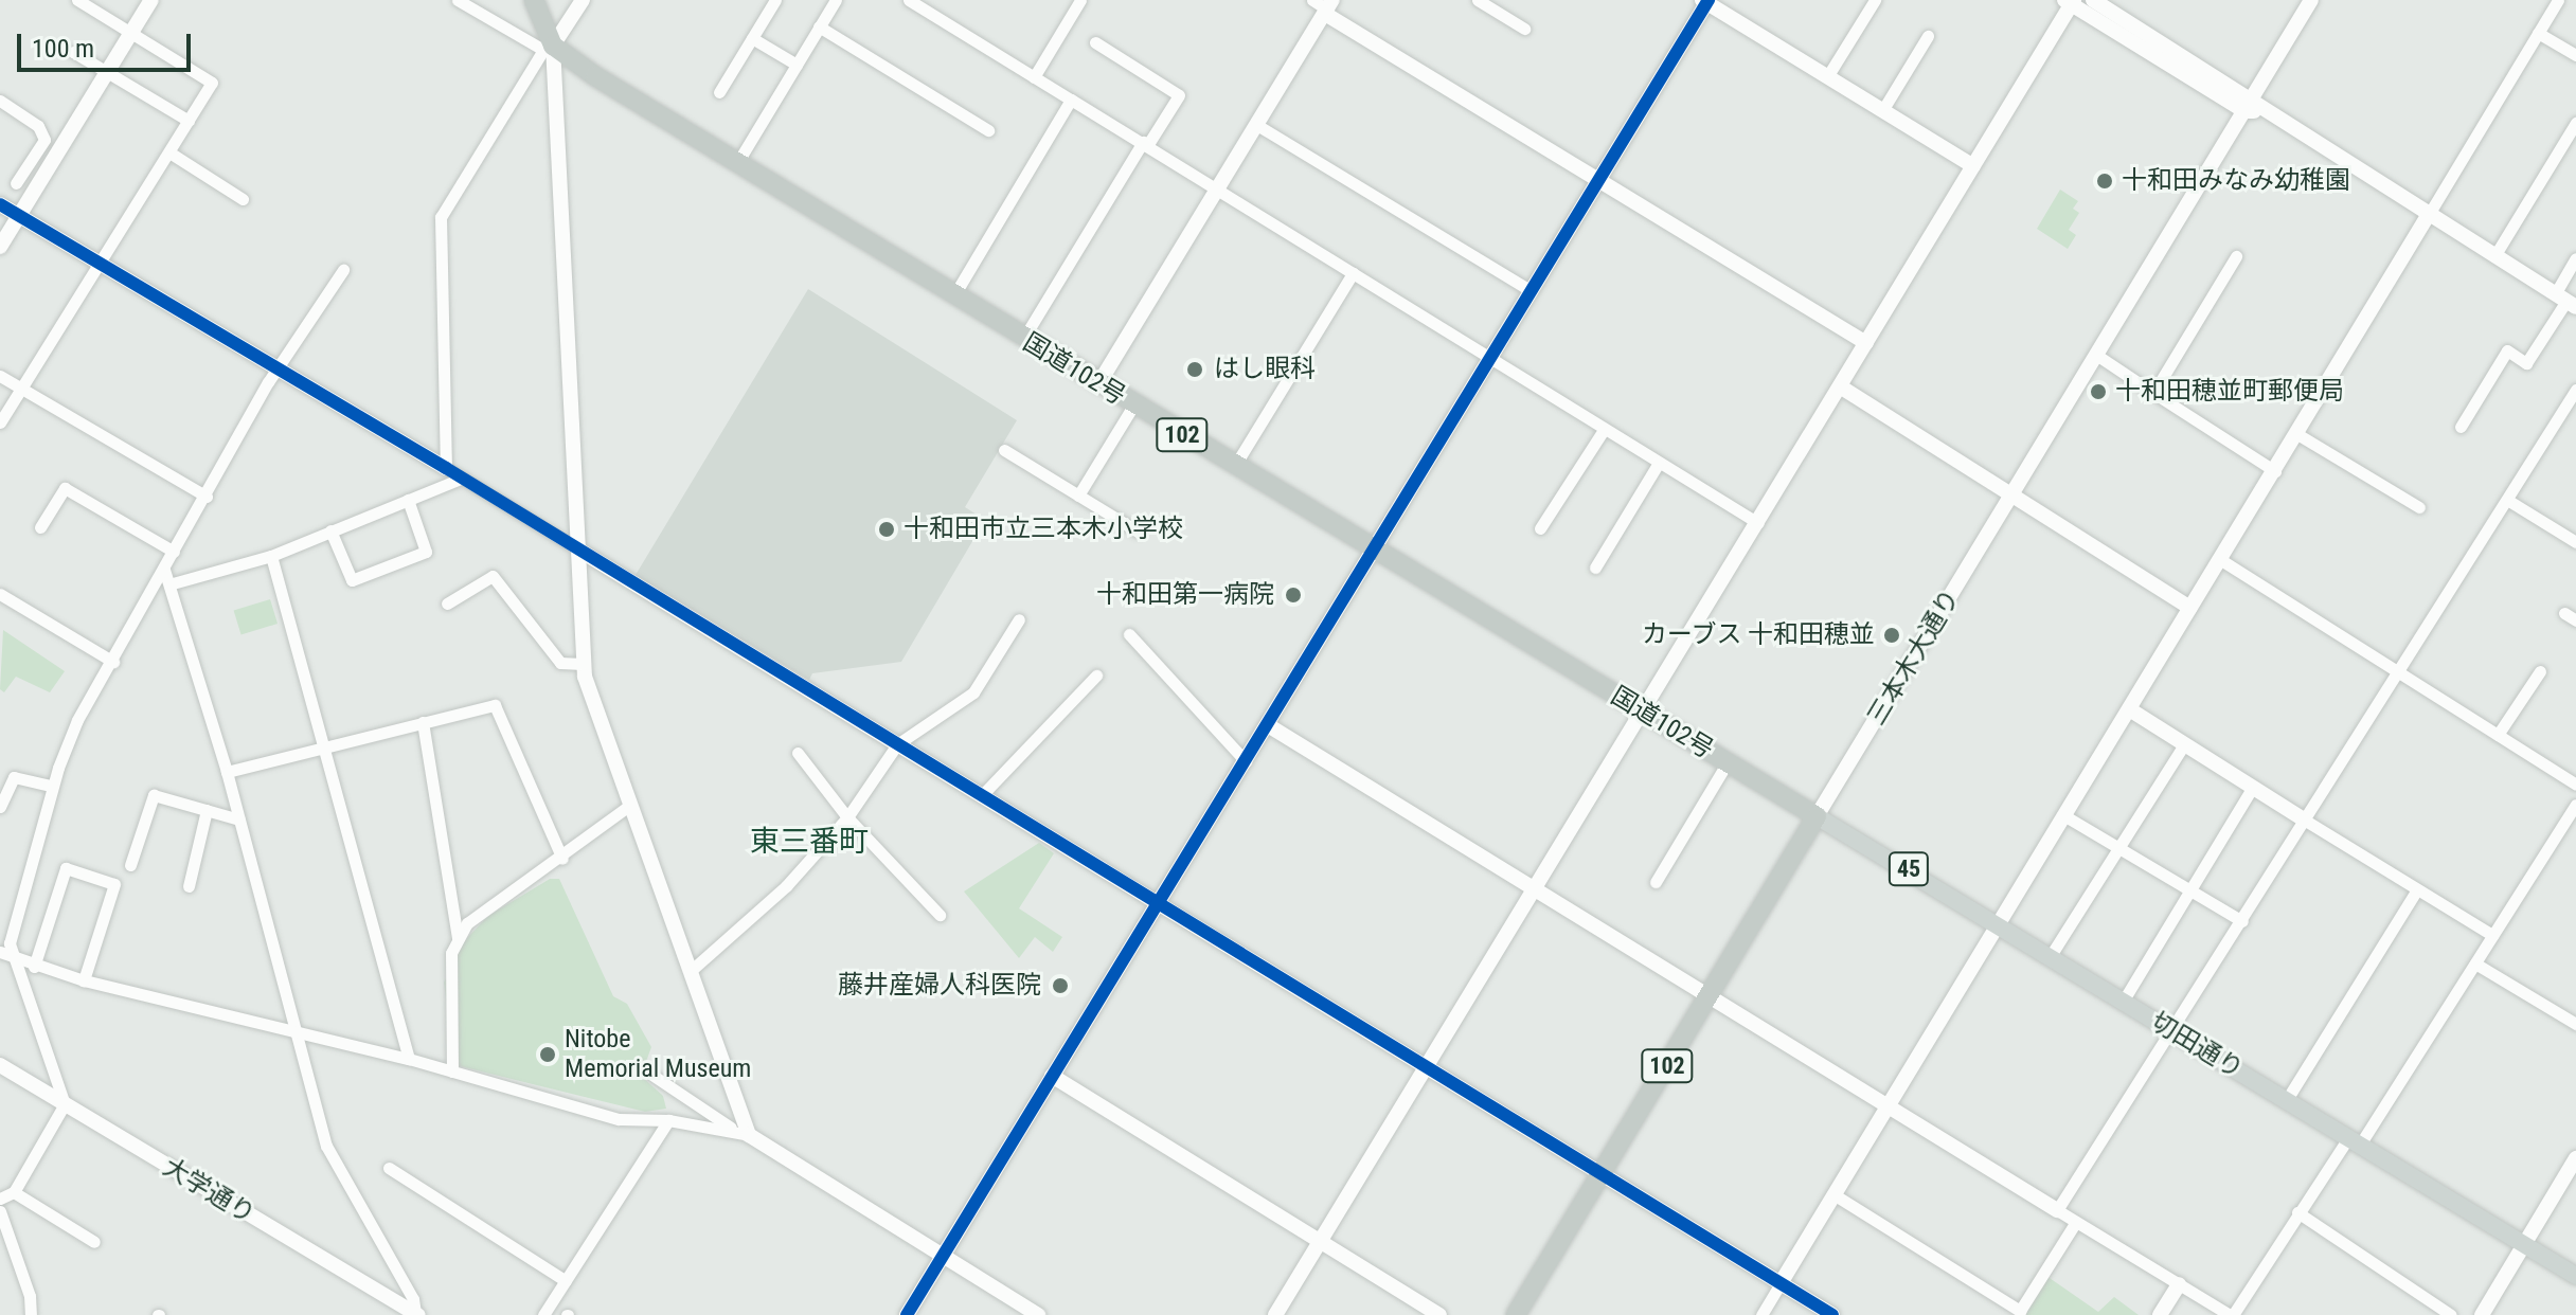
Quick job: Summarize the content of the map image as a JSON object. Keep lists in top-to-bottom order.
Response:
{
  "streets": {
    "highway": ["国道102号", "102", "三本木大通り"],
    "main road": ["45", "切田通り"],
    "street": ["大学通り"]
  },
  "crossings": [
    ["国道102号", "三本木大通り"],
    ["国道102号", "切田通り"],
    ["三本木大通り", "切田通り"]
  ],
  "districts": ["東三番町"],
  "places": [
    "十和田みなみ幼稚園",
    "はし眼科",
    "十和田穂並町郵便局",
    "十和田市立三本木小学校",
    "十和田第一病院",
    "カーブス 十和田穂並",
    "藤井産婦人科医院",
    "Nitobe Memorial Museum"
  ],
  "scale_bar": "100 m"
}
